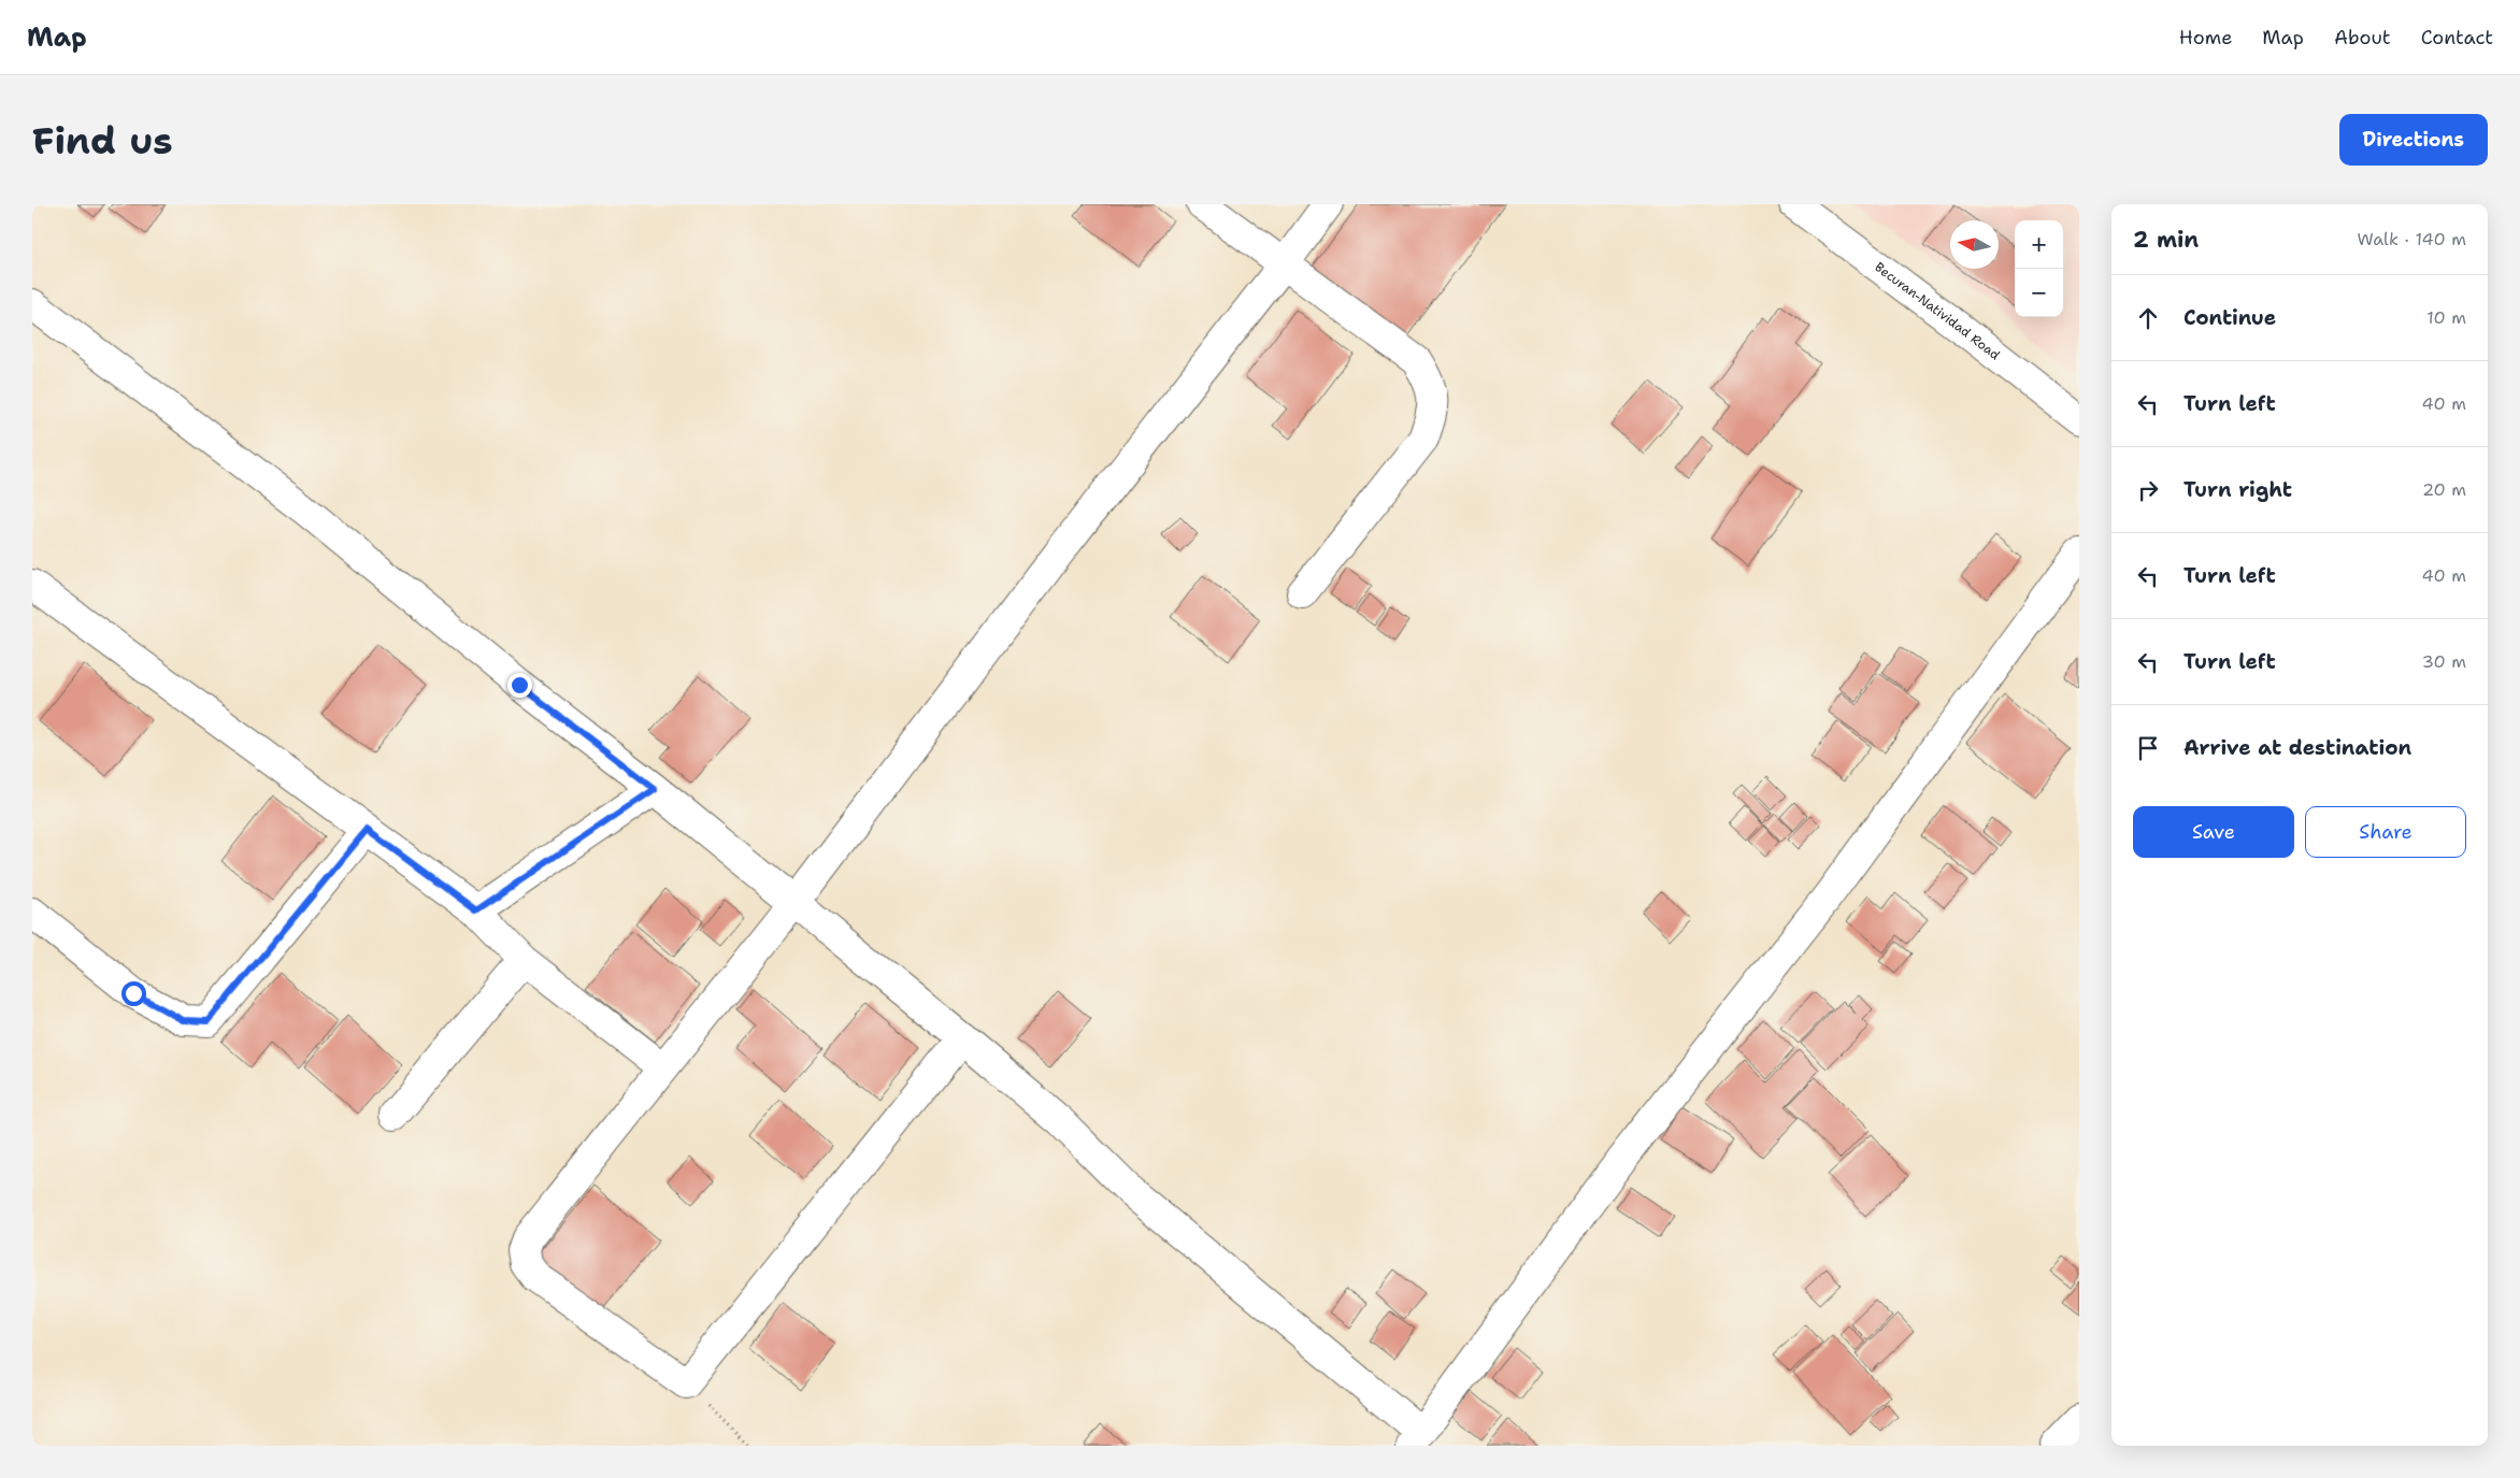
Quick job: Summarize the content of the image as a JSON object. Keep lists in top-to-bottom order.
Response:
{
  "streets": {
    "street": ["Becuran-Natividad Road"]
  },
  "north": "left",
  "page": {
    "header": "Map",
    "nav": [
      "Home",
      "Map",
      "About",
      "Contact"
    ],
    "buttons": [
      "Directions",
      ["Save", "Share"]
    ],
    "title": "Find us",
    "heading": ["2 min", "Walk · 140 m"],
    "map_buttons": ["+", "−"],
    "list": [
      ["Continue", "10 m"],
      ["Turn left", "40 m"],
      ["Turn right", "20 m"],
      ["Turn left", "40 m"],
      ["Turn left", "30 m"],
      "Arrive at destination"
    ]
  }
}
